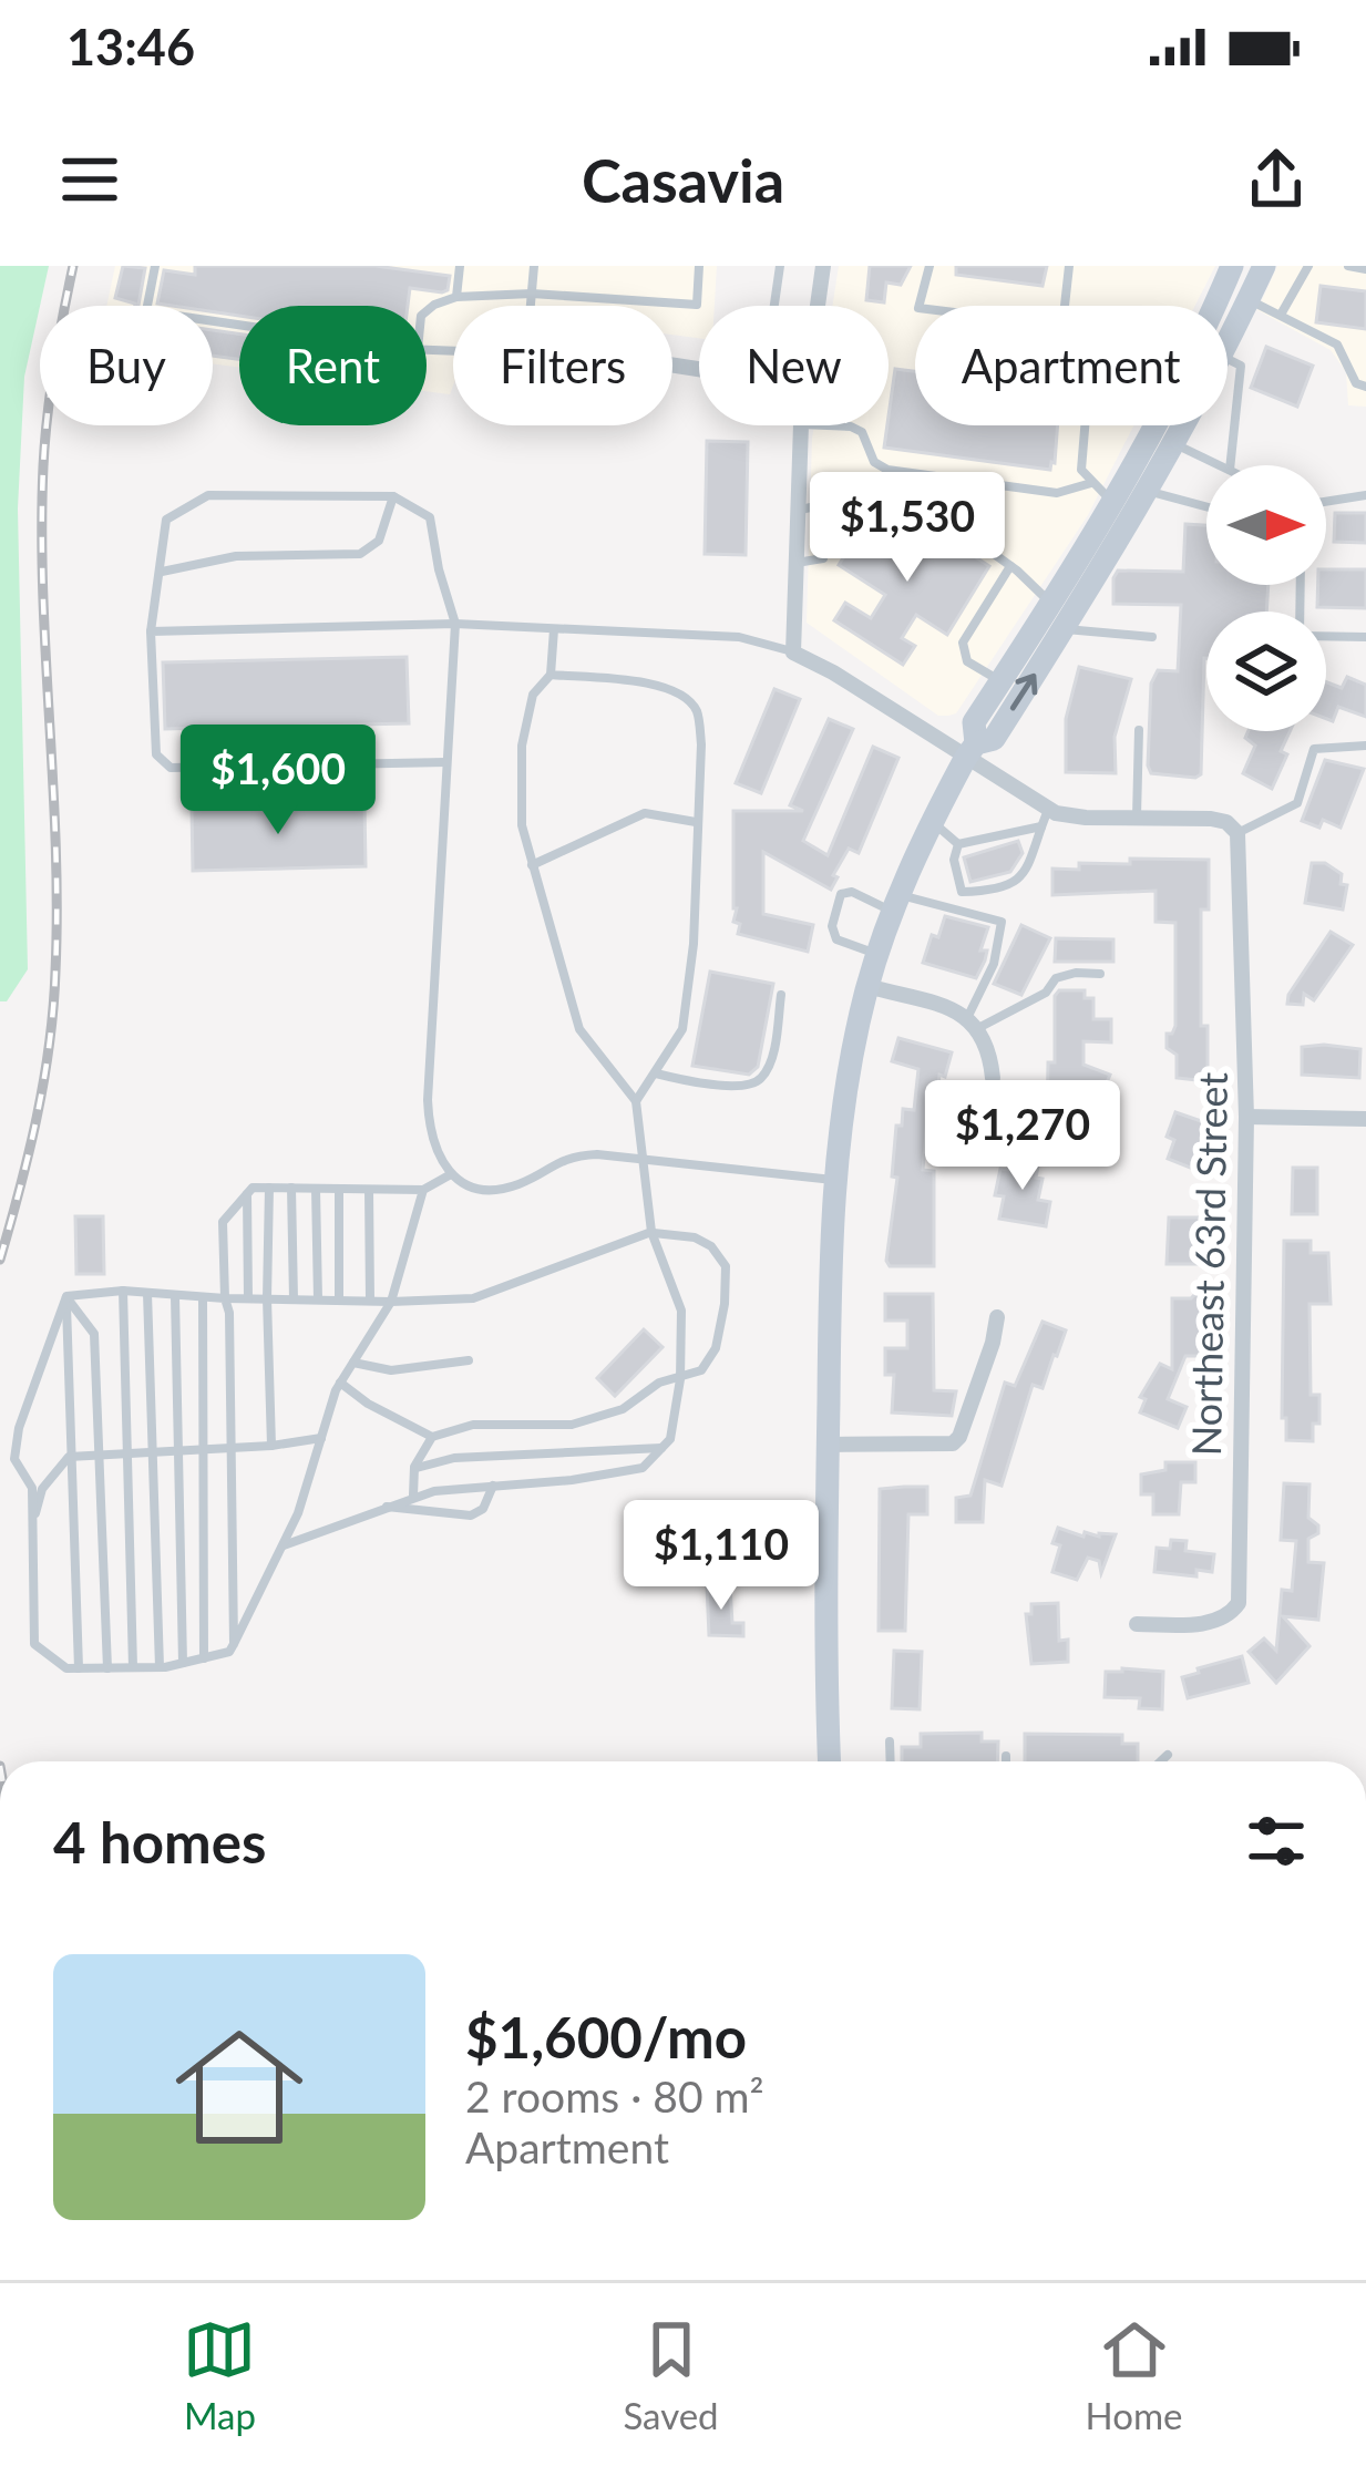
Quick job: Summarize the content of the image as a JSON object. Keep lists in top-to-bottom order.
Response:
{
  "streets": {
    "street": ["Northeast 63rd Street"]
  },
  "north": "right",
  "page": {
    "status": "13:46",
    "header": "Casavia",
    "chip": [
      "Buy",
      "Rent",
      "Filters",
      "New",
      "Apartment"
    ],
    "price": [
      "$1,530",
      "$1,600",
      "$1,270",
      "$1,110"
    ],
    "heading": "4 homes",
    "list": [
      {
        "name": "$1,600/mo",
        "note": "2 rooms · 80 m² · Apartment"
      }
    ],
    "tabs": ["Map", "Saved", "Home"]
  }
}
